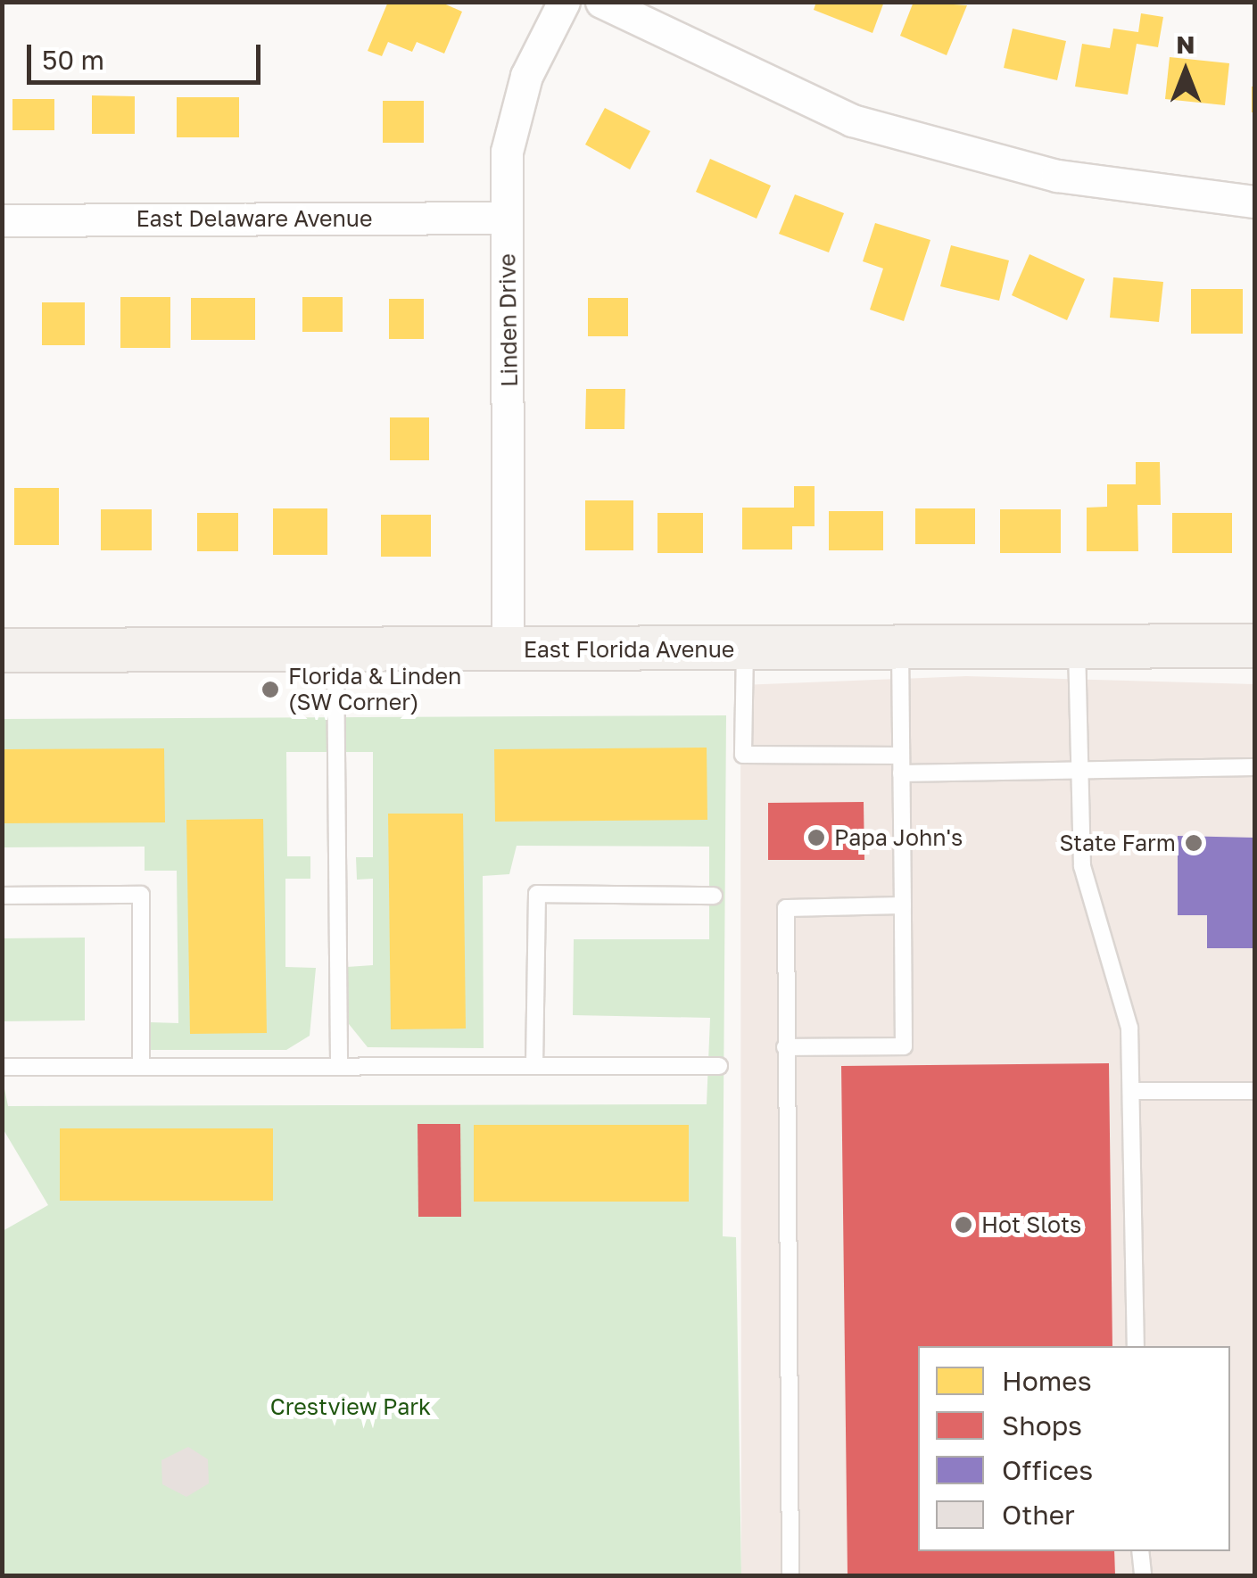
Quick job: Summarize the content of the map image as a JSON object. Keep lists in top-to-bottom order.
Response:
{
  "streets": {
    "main road": ["East Florida Avenue"],
    "street": ["East Delaware Avenue", "Linden Drive"]
  },
  "crossings": [
    ["East Delaware Avenue", "Linden Drive"],
    ["Linden Drive", "East Florida Avenue"]
  ],
  "parks": ["Crestview Park"],
  "places": [
    "Florida & Linden (SW Corner)",
    "Papa John's",
    "State Farm",
    "Hot Slots"
  ],
  "legend": [
    "Homes",
    "Shops",
    "Offices",
    "Other"
  ],
  "scale_bar": "50 m",
  "north": "top"
}
